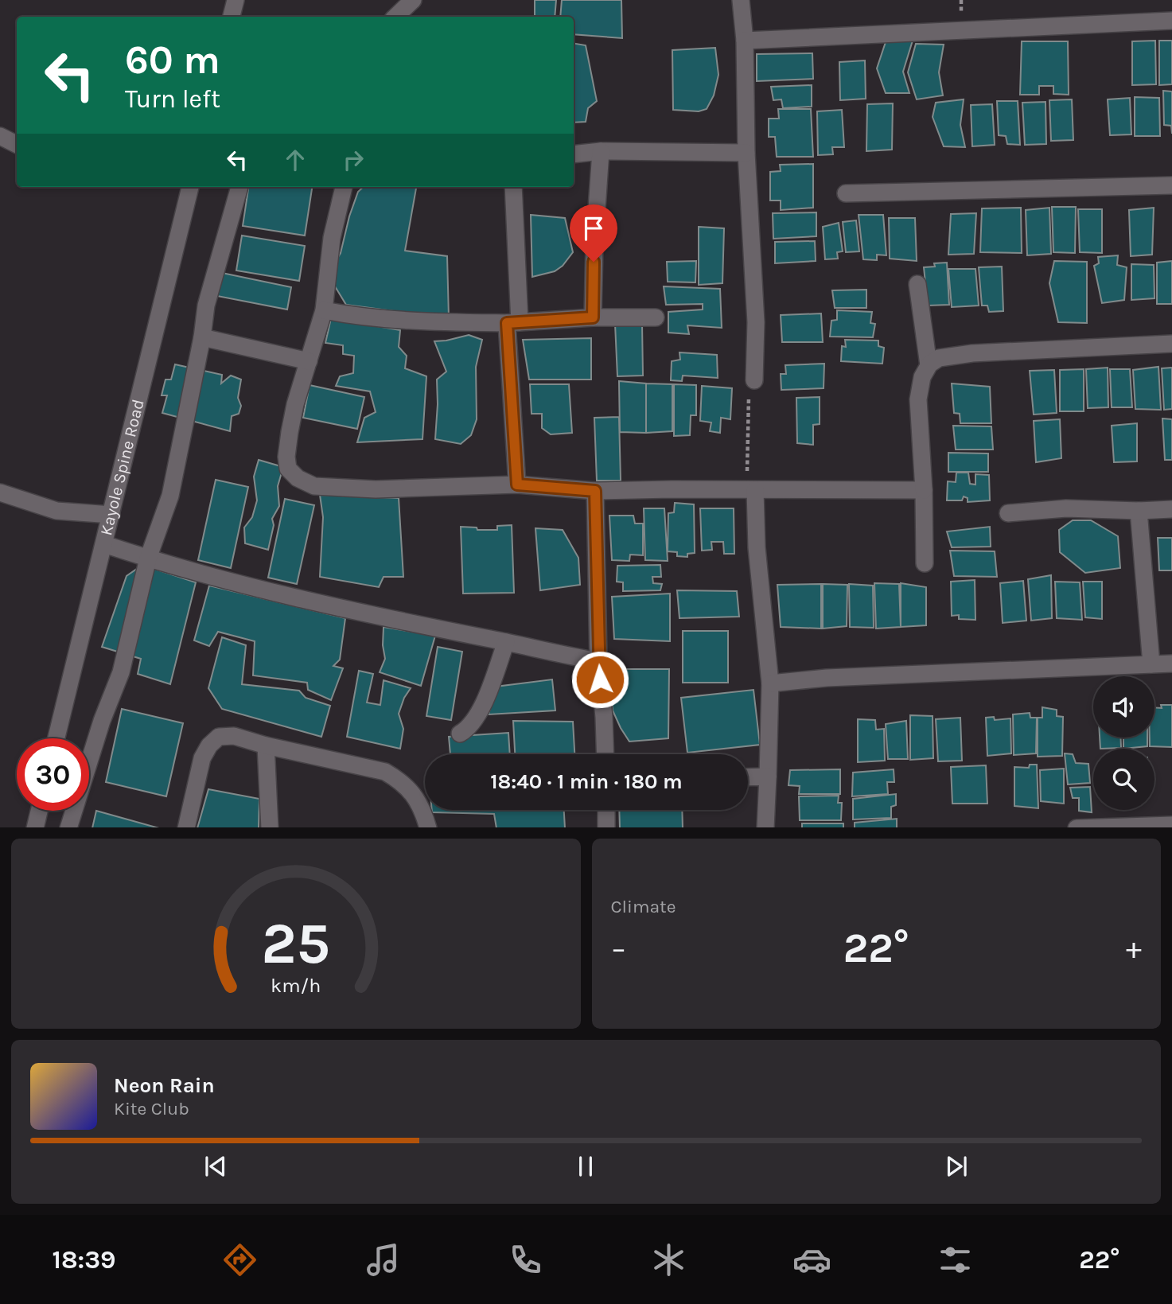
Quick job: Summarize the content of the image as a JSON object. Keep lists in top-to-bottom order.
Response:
{
  "streets": {
    "street": ["Kayole Spine Road"]
  },
  "page": {
    "turn": ["60 m", "Turn left"],
    "limit": "30",
    "trip": "18:40 · 1 min · 180 m",
    "tile": "Climate",
    "heat": ["−", "22°", "+"],
    "song": ["Neon Rain", "Kite Club"],
    "tabs": ["18:39", "22°"],
    "gauge": ["25", "km/h"]
  }
}
